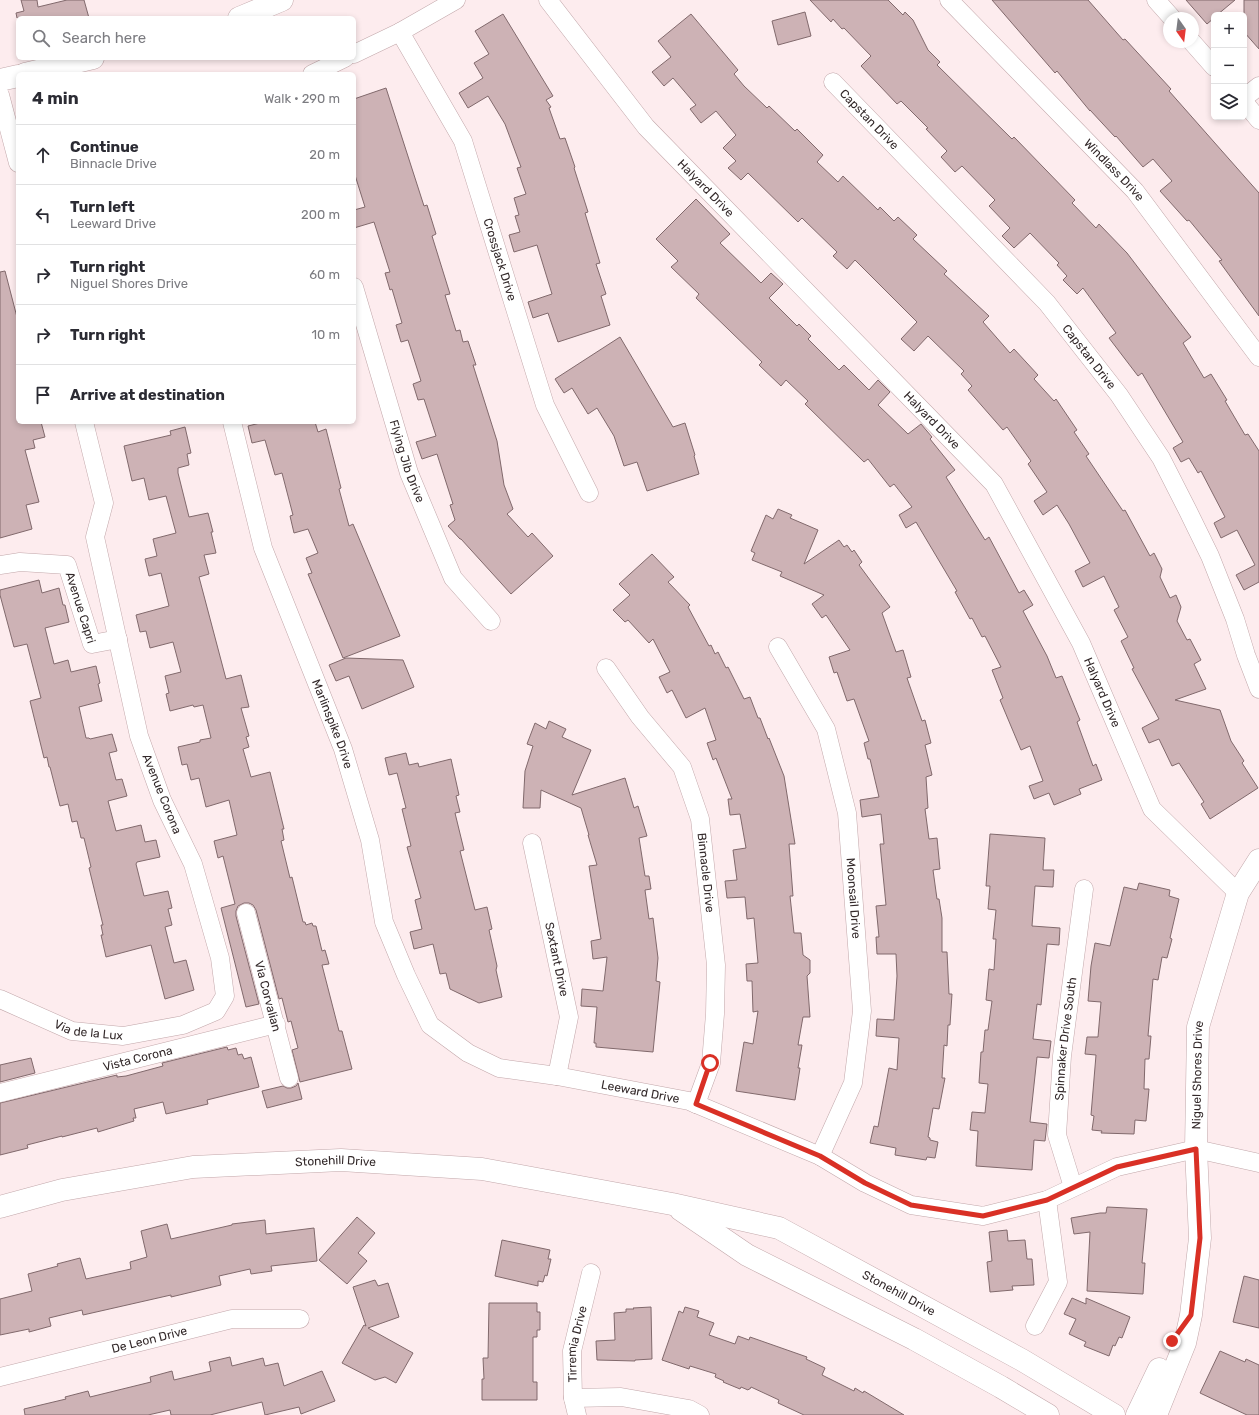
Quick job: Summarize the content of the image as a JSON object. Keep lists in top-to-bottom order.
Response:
{
  "streets": {
    "main road": ["Niguel Shores Drive", "Stonehill Drive"],
    "street": [
      "Capstan Drive",
      "Windlass Drive",
      "Halyard Drive",
      "Crossjack Drive",
      "Flying Jib Drive",
      "Avenue Capri",
      "Marlinspike Drive",
      "Avenue Corona",
      "Binnacle Drive",
      "Moonsail Drive",
      "Sextant Drive",
      "Via Corvalian",
      "Via de la Lux",
      "Spinnaker Drive South",
      "Vista Corona",
      "Leeward Drive",
      "De Leon Drive",
      "Tirremia Drive"
    ]
  },
  "crossings": [
    ["Halyard Drive", "Niguel Shores Drive"],
    ["Avenue Capri", "Avenue Corona"],
    ["Marlinspike Drive", "Leeward Drive"],
    ["Avenue Corona", "Via de la Lux"],
    ["Binnacle Drive", "Leeward Drive"],
    ["Moonsail Drive", "Leeward Drive"],
    ["Sextant Drive", "Leeward Drive"],
    ["Via Corvalian", "Vista Corona"],
    ["Spinnaker Drive South", "Leeward Drive"],
    ["Niguel Shores Drive", "Leeward Drive"]
  ],
  "north": "bottom",
  "page": {
    "map_buttons": ["+", "−"],
    "search": "Search here",
    "heading": ["4 min", "Walk · 290 m"],
    "list": [
      ["Continue", "Binnacle Drive", "20 m"],
      ["Turn left", "Leeward Drive", "200 m"],
      ["Turn right", "Niguel Shores Drive", "60 m"],
      ["Turn right", "10 m"],
      "Arrive at destination"
    ]
  }
}
